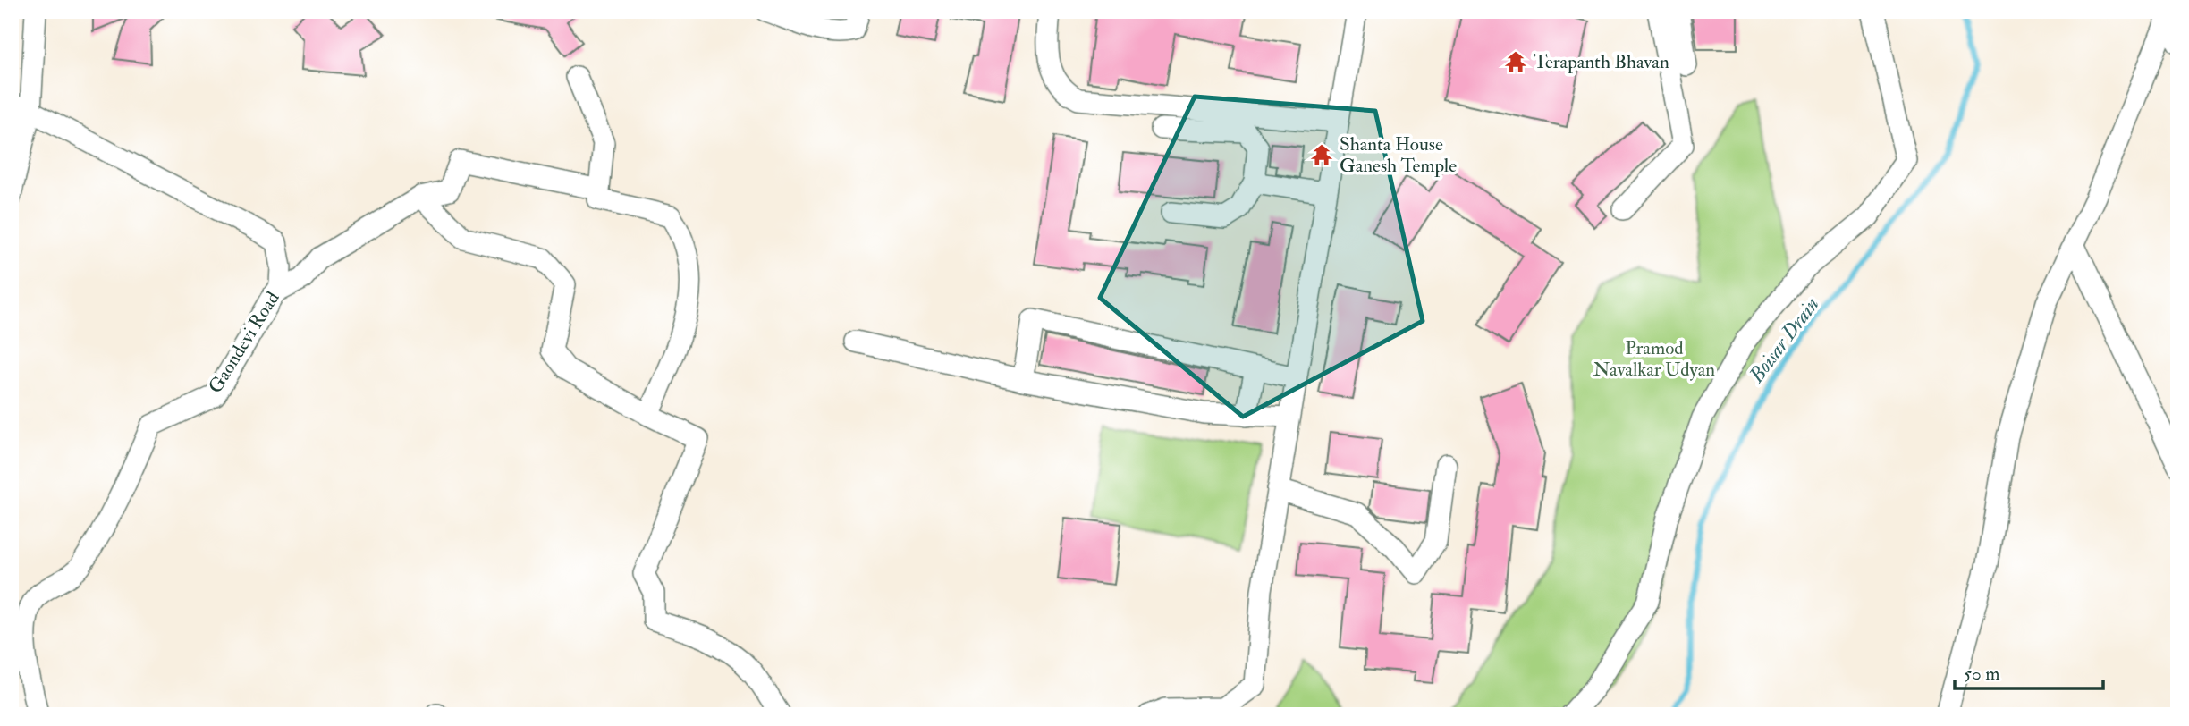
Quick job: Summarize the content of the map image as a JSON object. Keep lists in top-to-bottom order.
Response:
{
  "streets": {
    "street": ["Gaondevi Road"]
  },
  "water": ["Boisar Drain"],
  "parks": ["Pramod Navalkar Udyan"],
  "places": {
    "temple": ["Terapanth Bhavan", "Shanta House Ganesh Temple"]
  },
  "scale_bar": "50 m"
}
